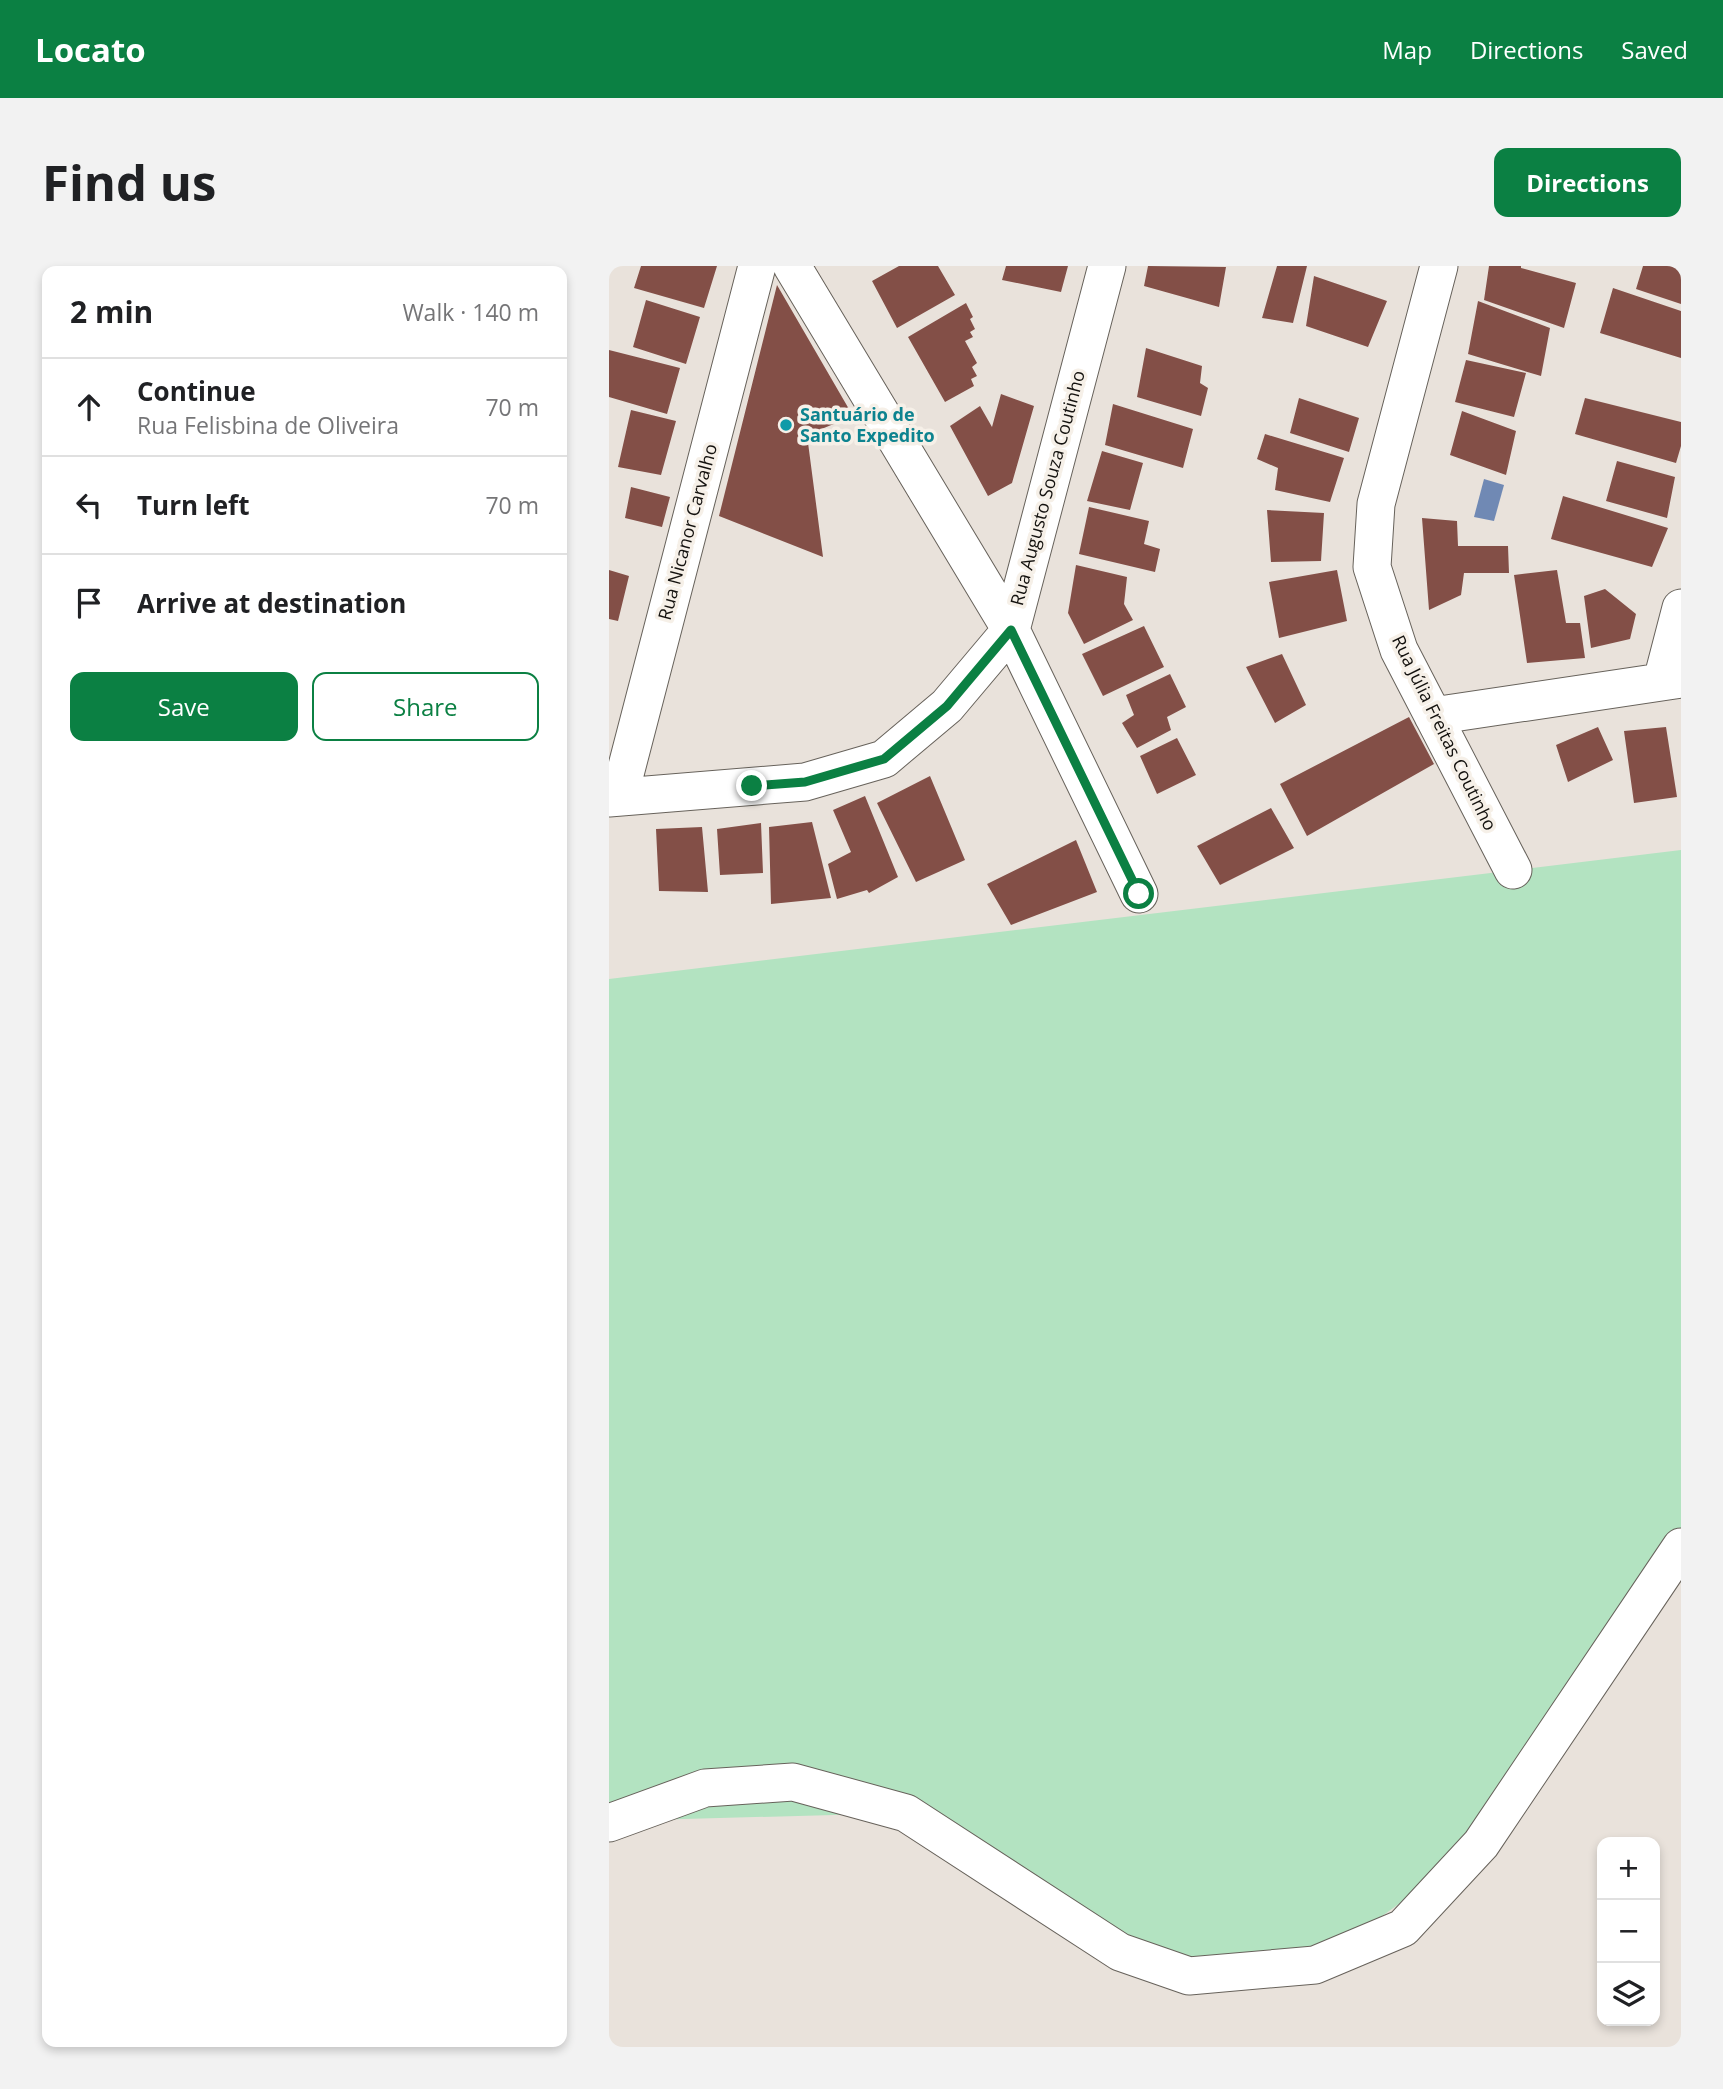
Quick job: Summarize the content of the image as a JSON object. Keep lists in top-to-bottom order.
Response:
{
  "streets": {
    "street": ["Rua Augusto Souza Coutinho", "Rua Nicanor Carvalho", "Rua Júlia Freitas Coutinho"]
  },
  "crossings": [
    ["Rua Augusto Souza Coutinho", "Rua Nicanor Carvalho"]
  ],
  "places": ["Santuário de Santo Expedito"],
  "page": {
    "header": "Locato",
    "nav": ["Map", "Directions", "Saved"],
    "buttons": [
      "Directions",
      ["Save", "Share"]
    ],
    "title": "Find us",
    "heading": ["2 min", "Walk · 140 m"],
    "list": [
      ["Continue", "Rua Felisbina de Oliveira", "70 m"],
      ["Turn left", "70 m"],
      "Arrive at destination"
    ],
    "map_buttons": ["+", "−"]
  }
}
